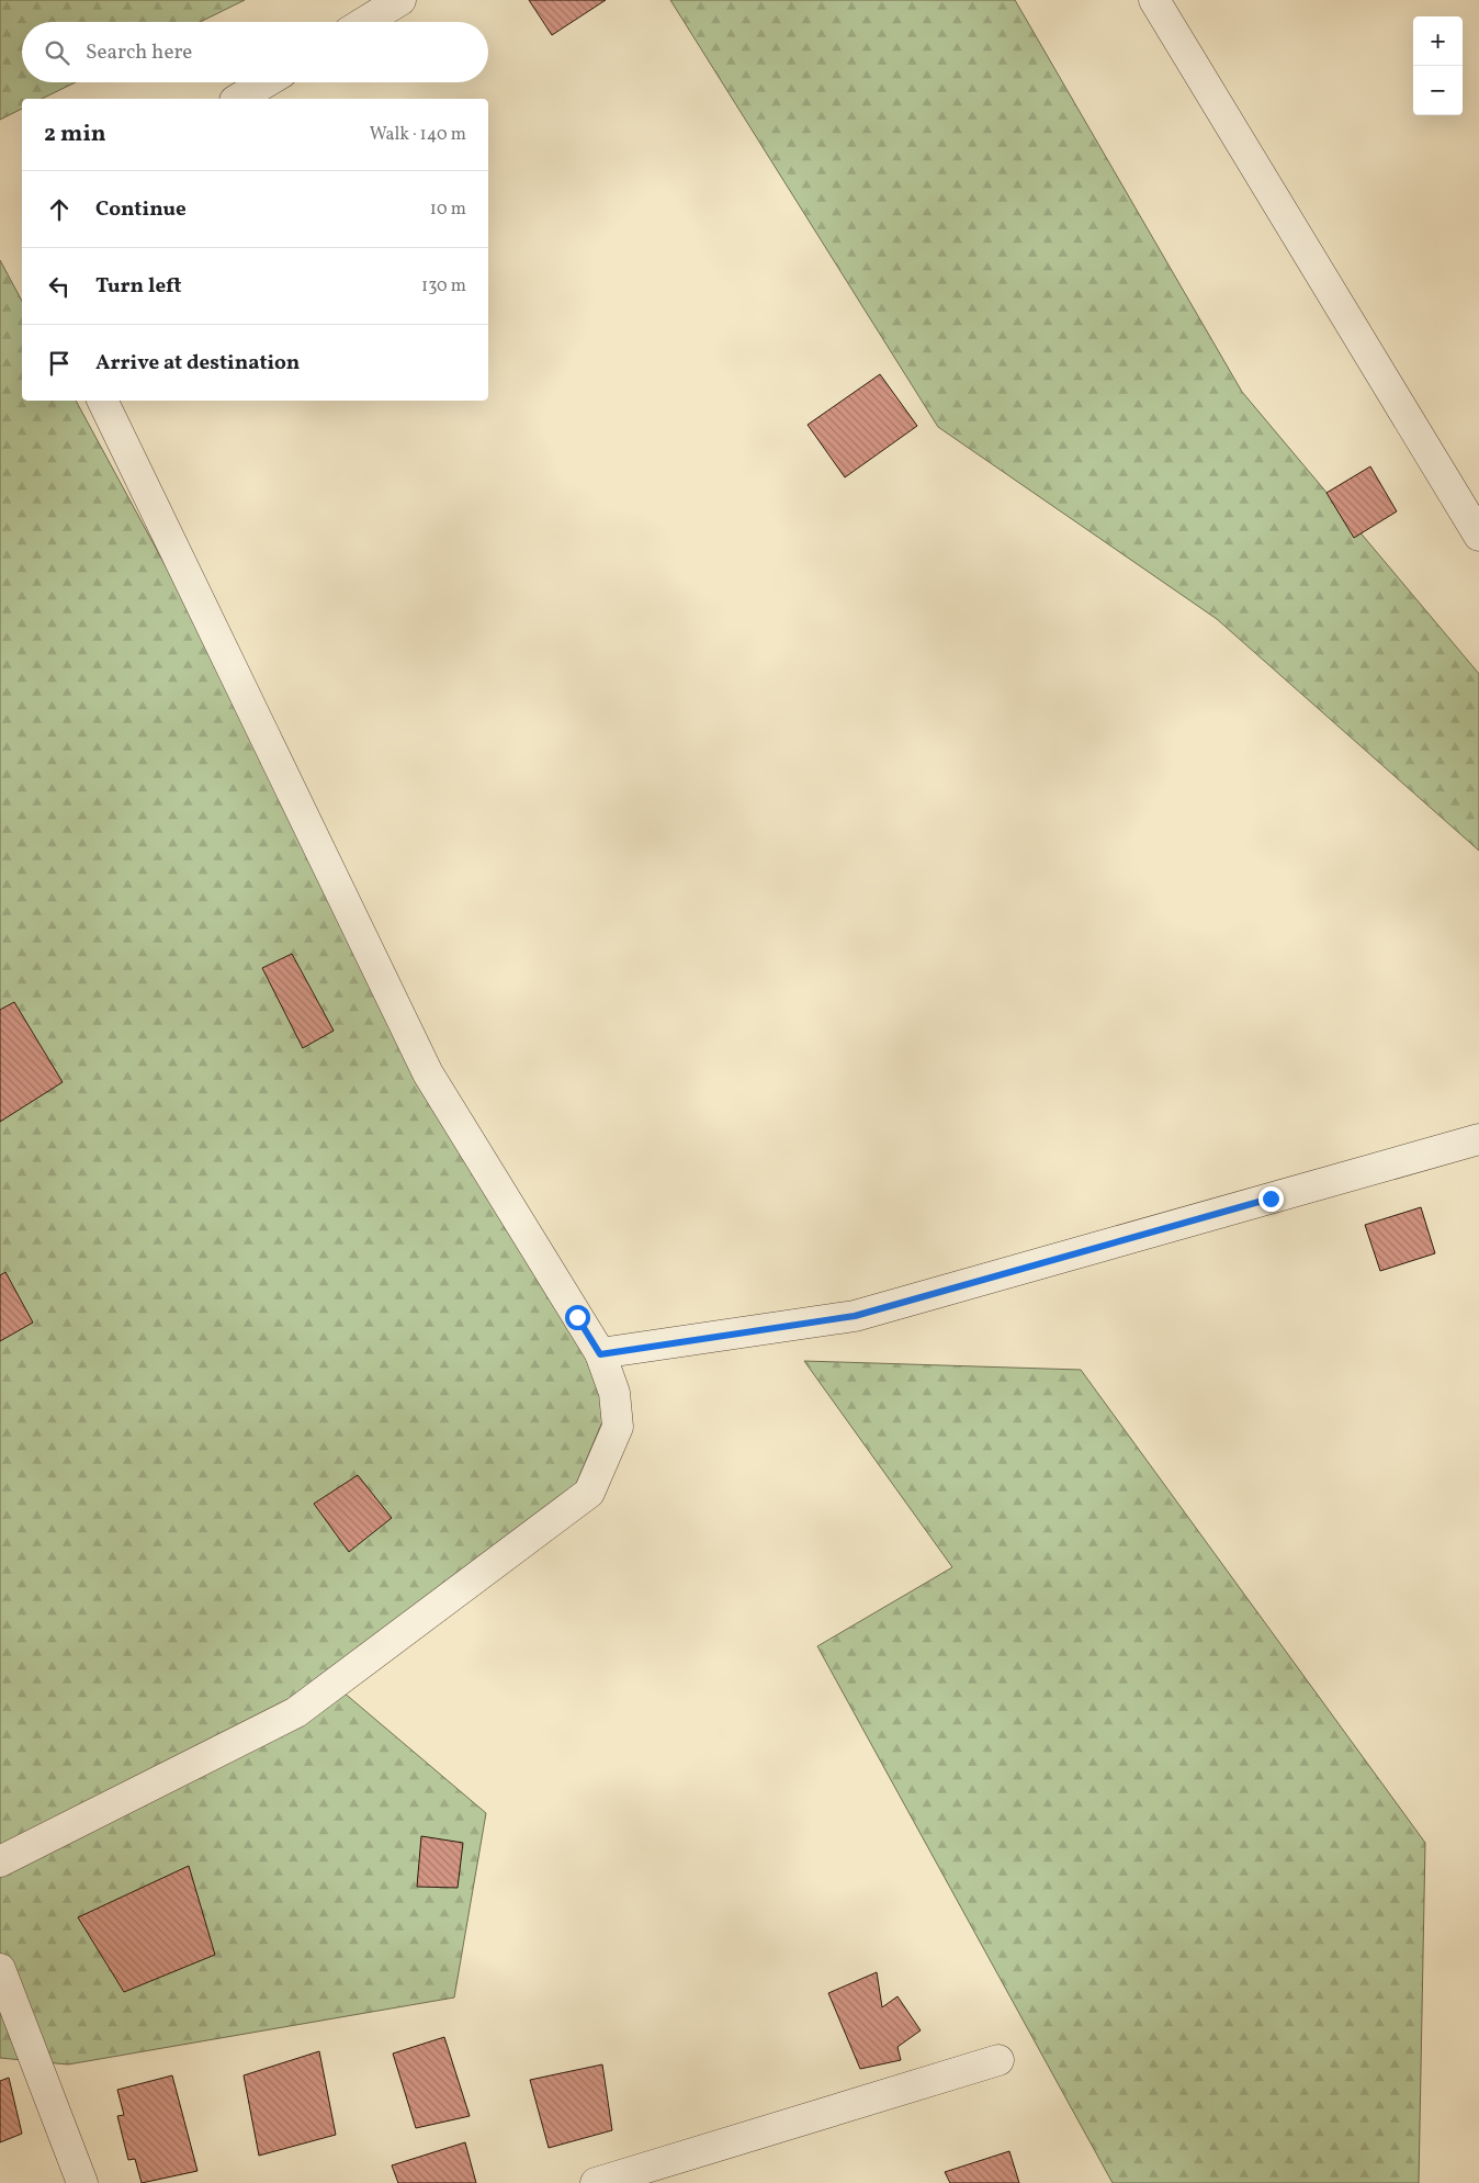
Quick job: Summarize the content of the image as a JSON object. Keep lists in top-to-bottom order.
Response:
{
  "page": {
    "map_buttons": ["+", "−"],
    "search": "Search here",
    "heading": ["2 min", "Walk · 140 m"],
    "list": [
      ["Continue", "10 m"],
      ["Turn left", "130 m"],
      "Arrive at destination"
    ]
  }
}
